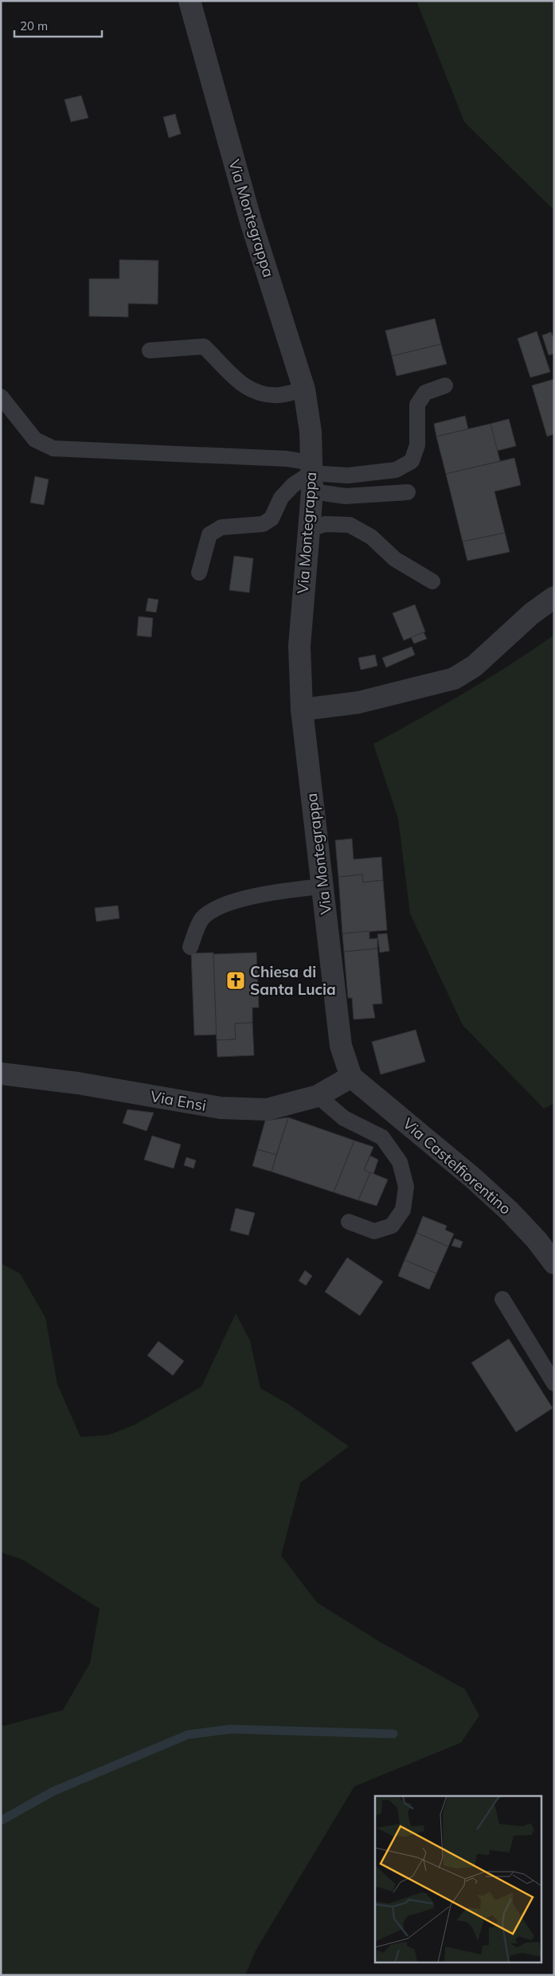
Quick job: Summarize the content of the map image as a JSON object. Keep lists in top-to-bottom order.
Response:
{
  "streets": {
    "street": ["Via Montegrappa", "Via Ensi", "Via Castelfiorentino"]
  },
  "crossings": [
    ["Via Montegrappa", "Via Ensi"],
    ["Via Montegrappa", "Via Castelfiorentino"],
    ["Via Ensi", "Via Castelfiorentino"]
  ],
  "places": {
    "church": ["Chiesa di Santa Lucia"]
  },
  "scale_bar": "20 m"
}
